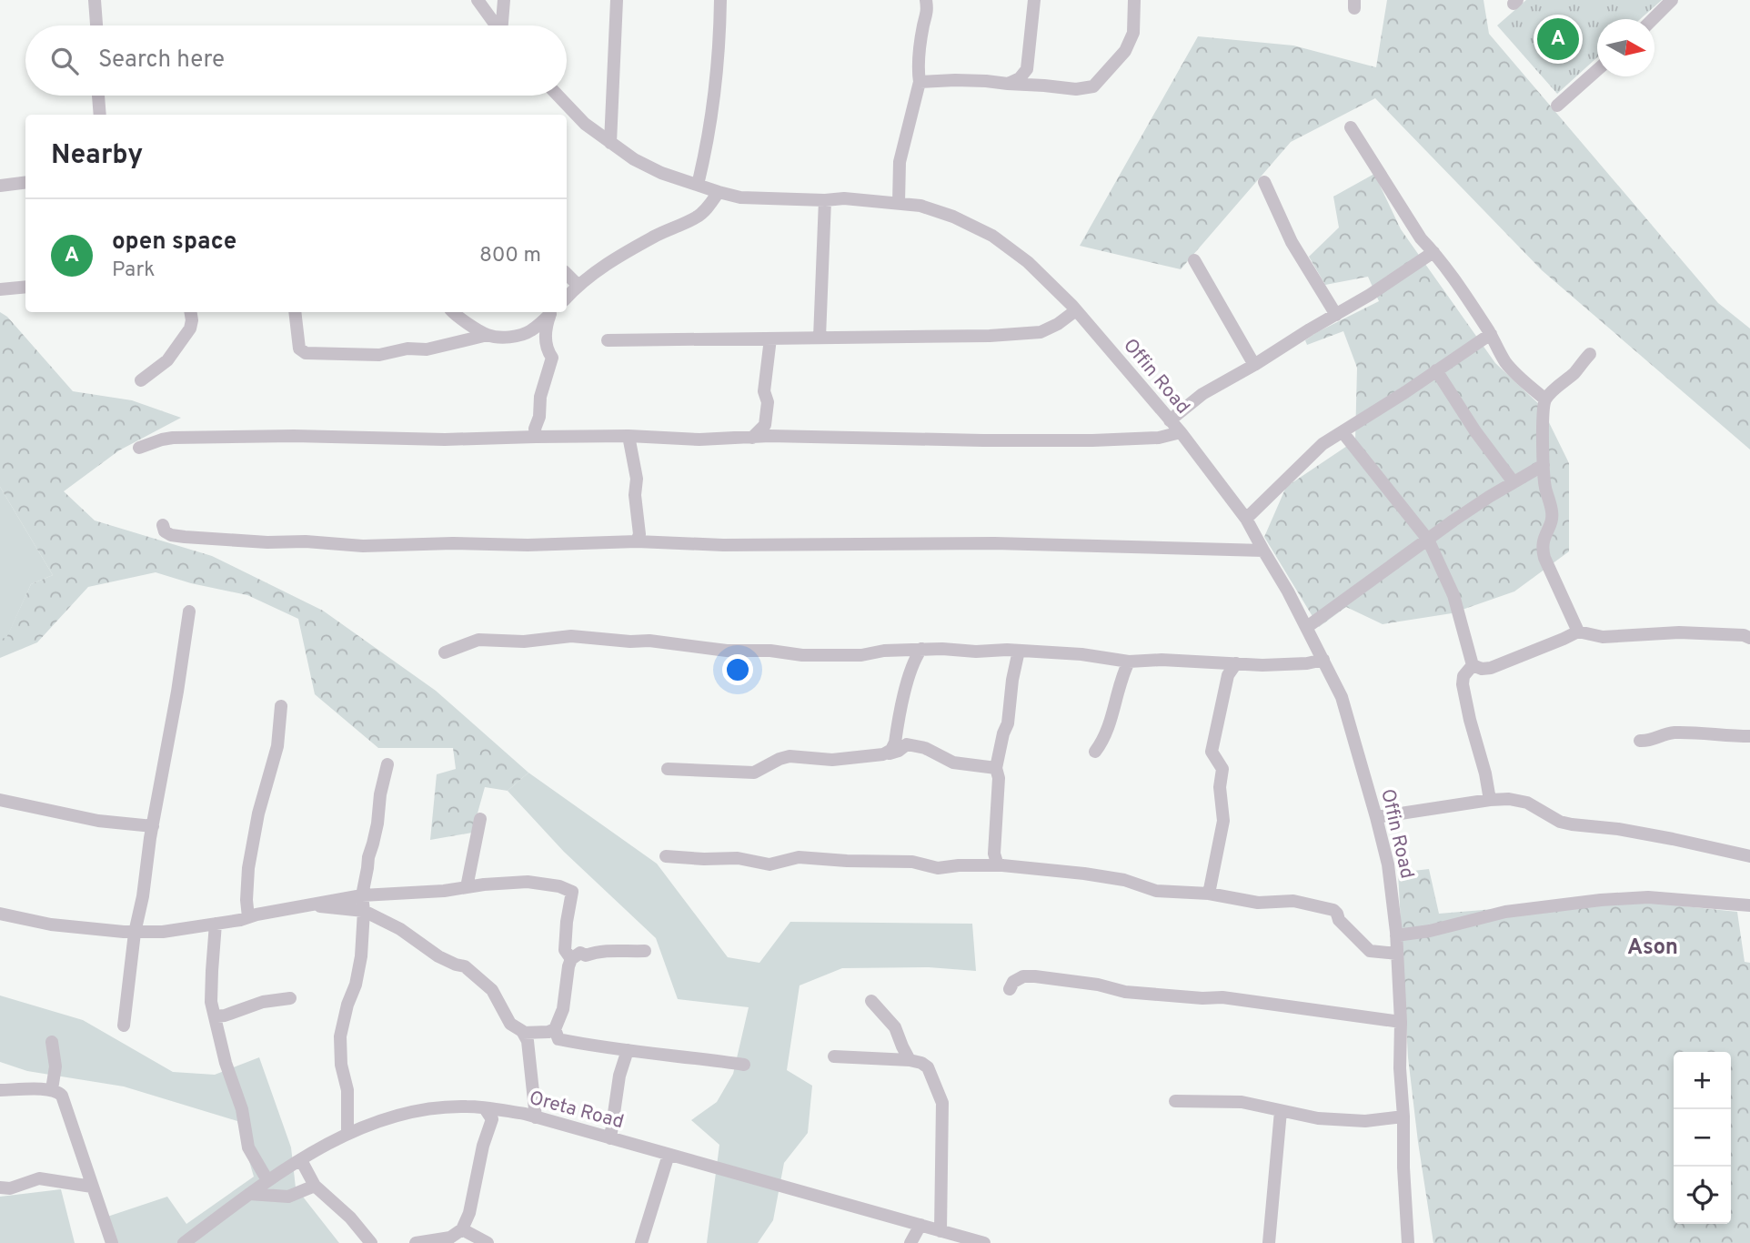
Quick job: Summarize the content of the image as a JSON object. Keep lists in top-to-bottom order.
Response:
{
  "streets": {
    "street": ["Offin Road", "Oreta Road"]
  },
  "districts": ["Ason"],
  "north": "right",
  "page": {
    "pins": "A",
    "search": "Search here",
    "heading": "Nearby",
    "list": [
      {
        "mark": "A",
        "name": "open space",
        "note": "Park",
        "value": "800 m"
      }
    ],
    "map_buttons": ["+", "−"]
  }
}
